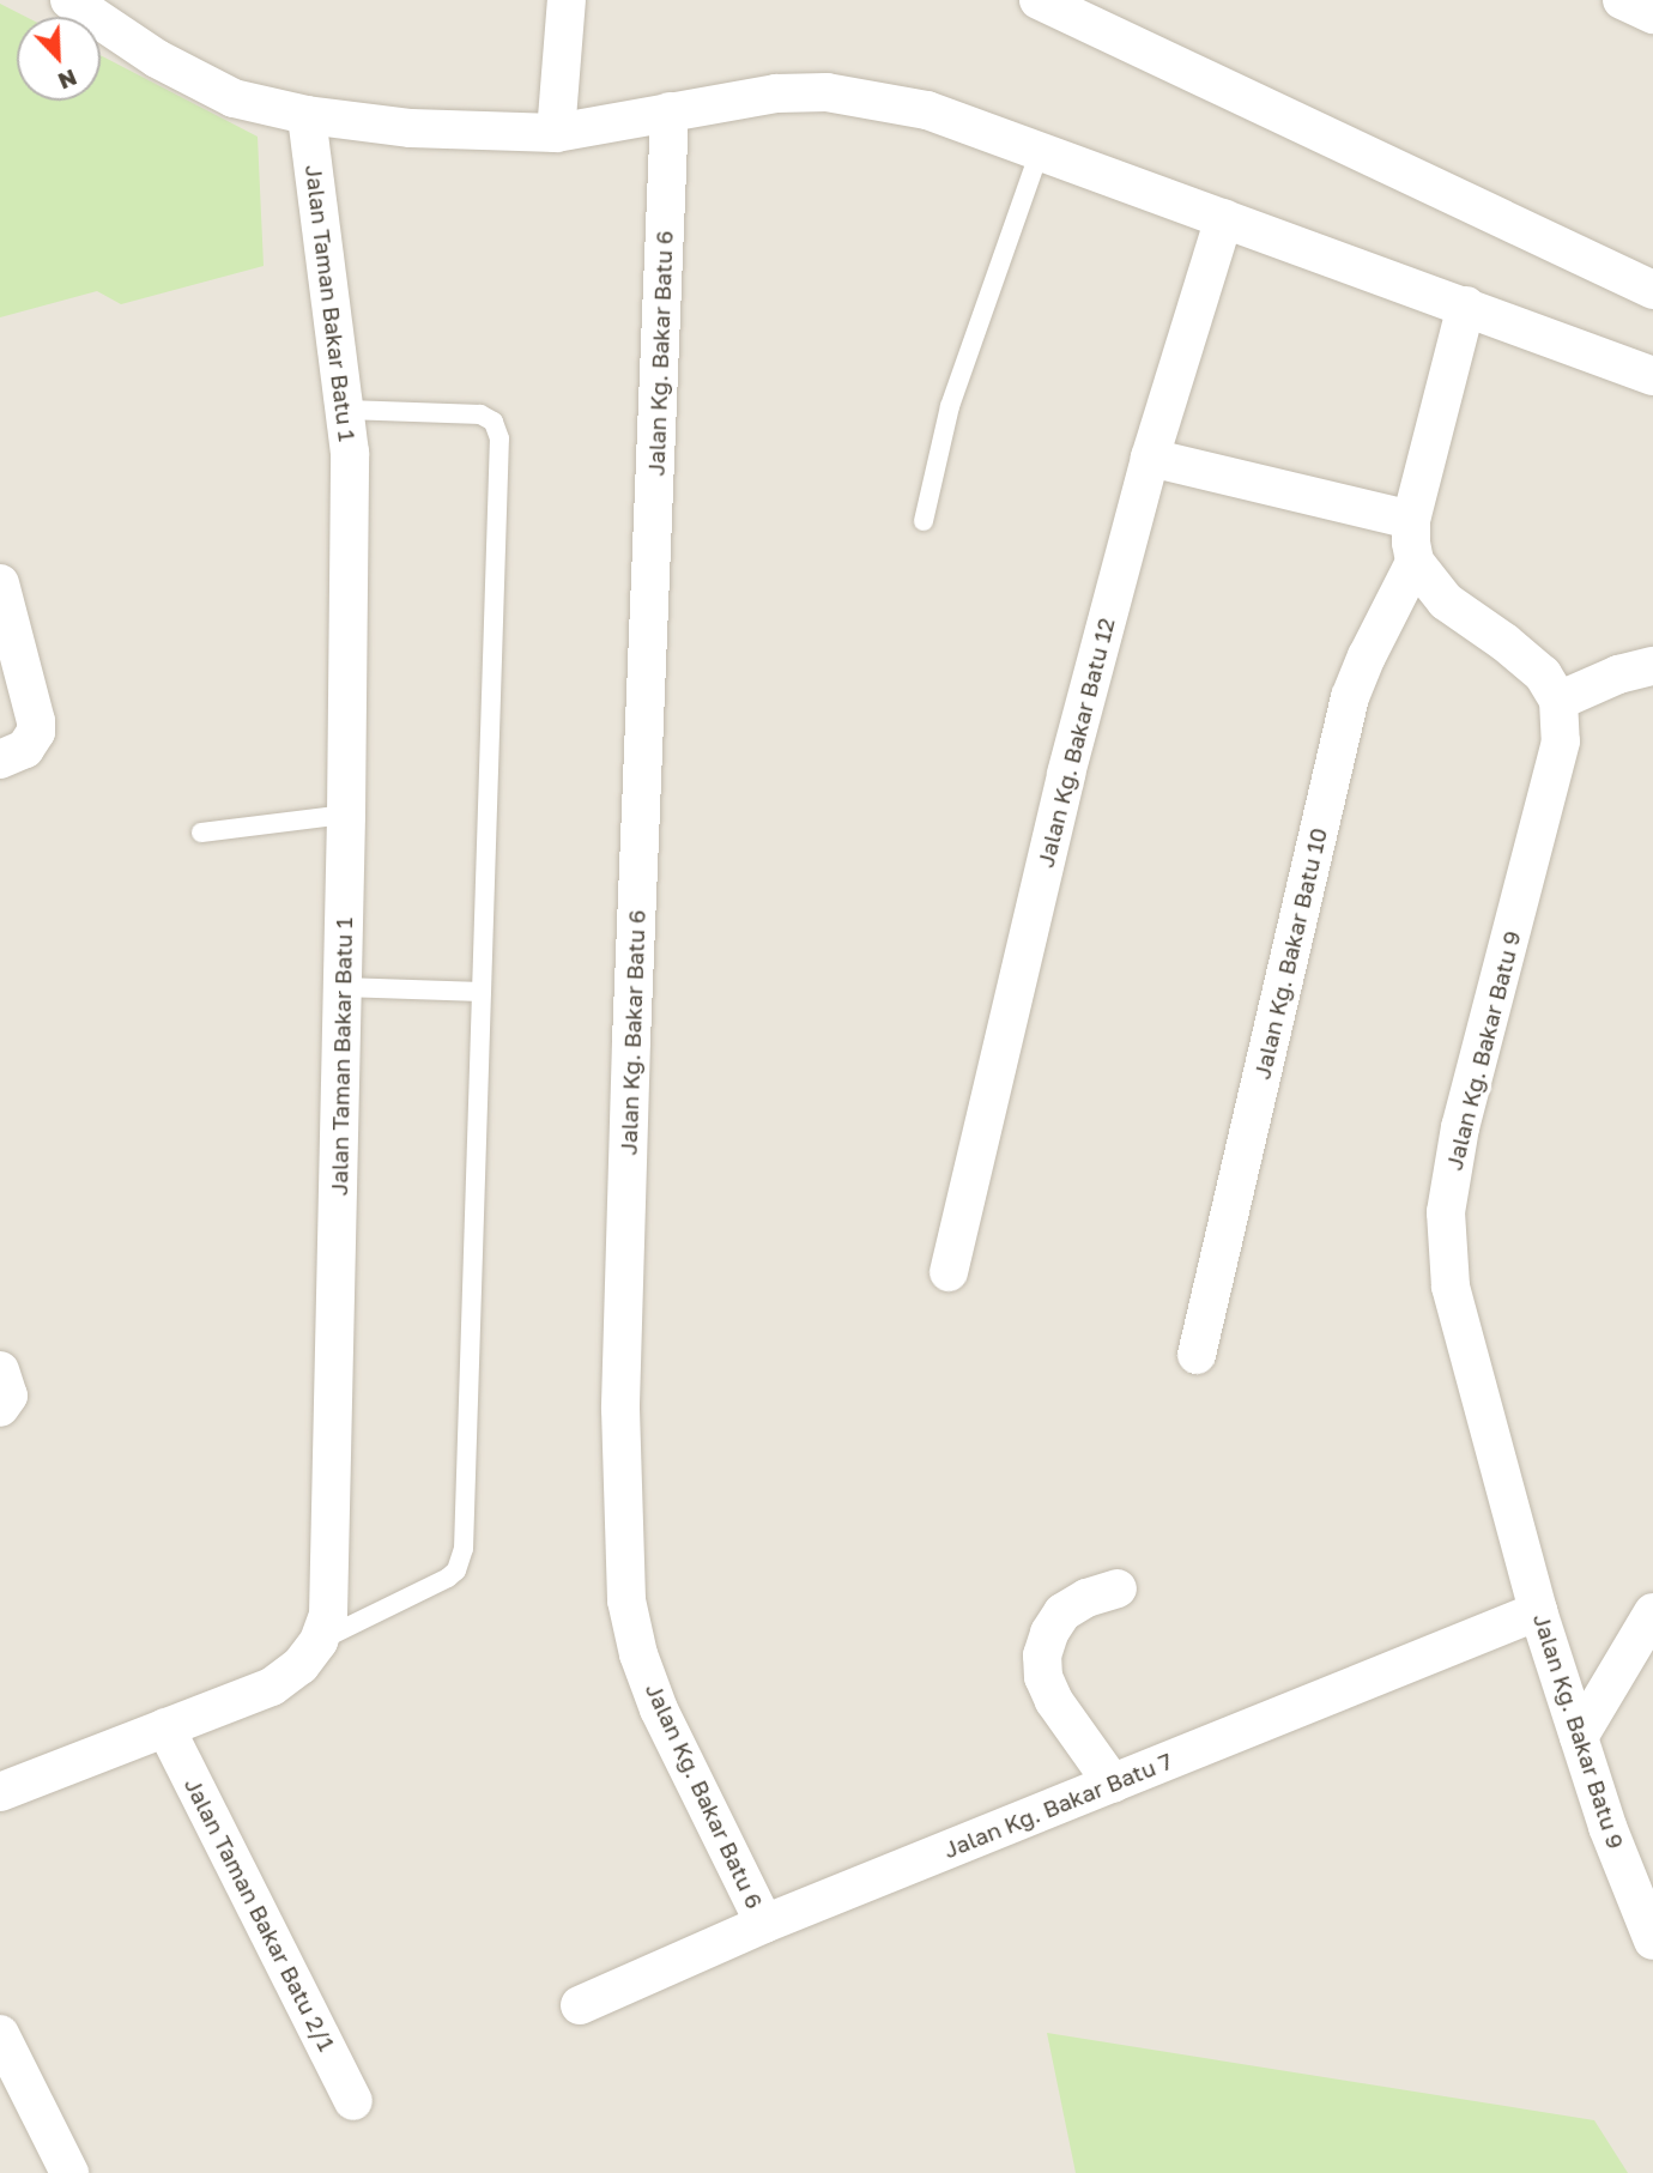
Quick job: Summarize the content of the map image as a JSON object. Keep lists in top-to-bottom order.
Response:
{
  "streets": {
    "street": [
      "Jalan Taman Bakar Batu 1",
      "Jalan Kg. Bakar Batu 6",
      "Jalan Kg. Bakar Batu 12",
      "Jalan Kg. Bakar Batu 10",
      "Jalan Kg. Bakar Batu 9",
      "Jalan Kg. Bakar Batu 7",
      "Jalan Taman Bakar Batu 2/1"
    ]
  },
  "crossings": [
    ["Jalan Taman Bakar Batu 1", "Jalan Taman Bakar Batu 2/1"],
    ["Jalan Kg. Bakar Batu 6", "Jalan Kg. Bakar Batu 7"],
    ["Jalan Kg. Bakar Batu 9", "Jalan Kg. Bakar Batu 7"]
  ],
  "north": "bottom right"
}
